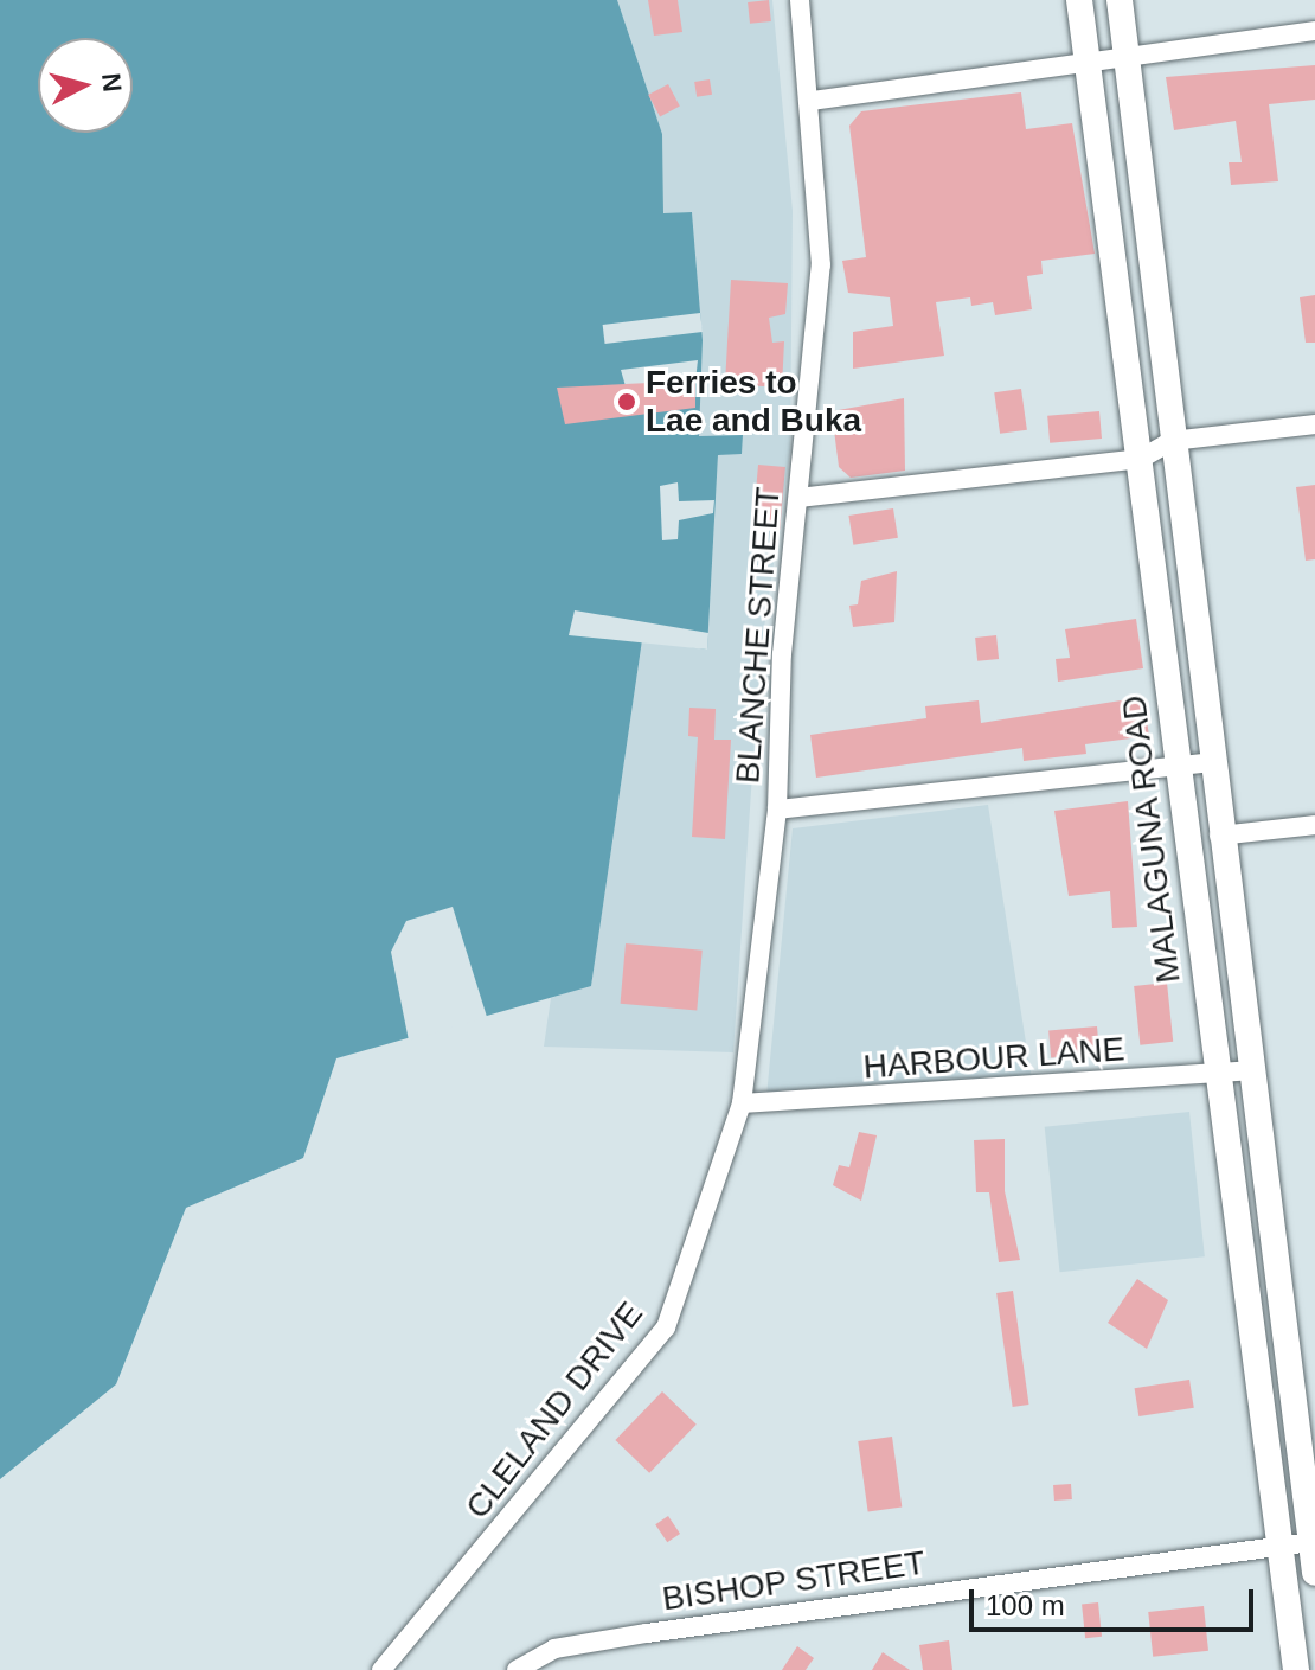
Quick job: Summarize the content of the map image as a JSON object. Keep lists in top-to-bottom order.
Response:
{
  "streets": {
    "street": [
      "BLANCHE STREET",
      "MALAGUNA ROAD",
      "HARBOUR LANE",
      "CLELAND DRIVE",
      "BISHOP STREET"
    ]
  },
  "crossings": [
    ["BLANCHE STREET", "HARBOUR LANE"],
    ["BLANCHE STREET", "CLELAND DRIVE"],
    ["MALAGUNA ROAD", "HARBOUR LANE"],
    ["MALAGUNA ROAD", "BISHOP STREET"],
    ["HARBOUR LANE", "CLELAND DRIVE"]
  ],
  "places": ["Ferries to Lae and Buka"],
  "scale_bar": "100 m",
  "north": "right"
}
